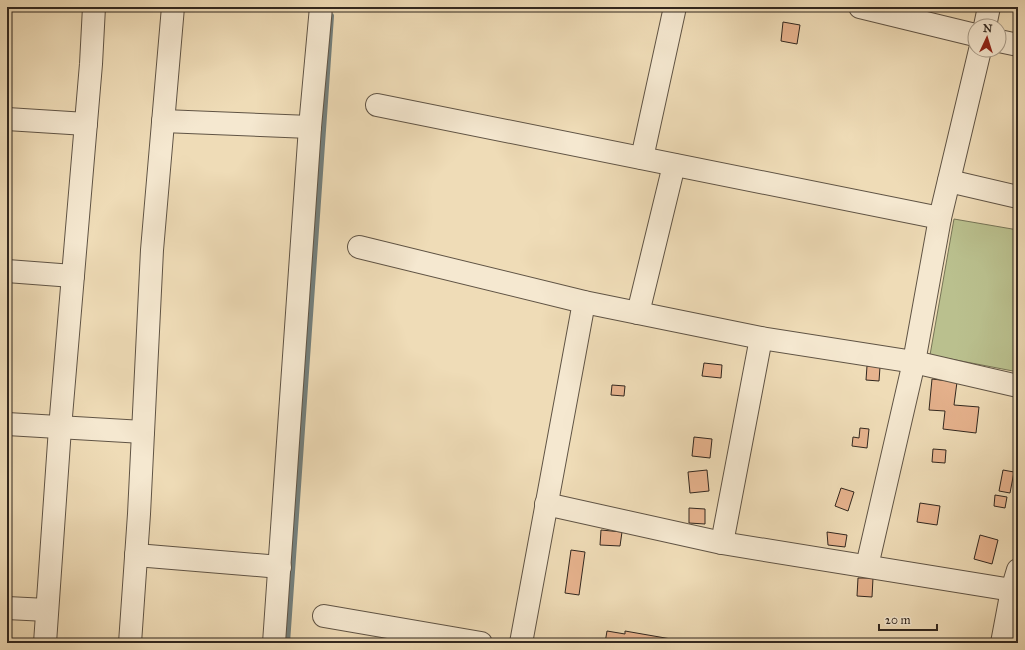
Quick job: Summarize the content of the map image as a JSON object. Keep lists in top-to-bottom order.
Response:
{
  "scale_bar": "20 m",
  "north": "top"
}
